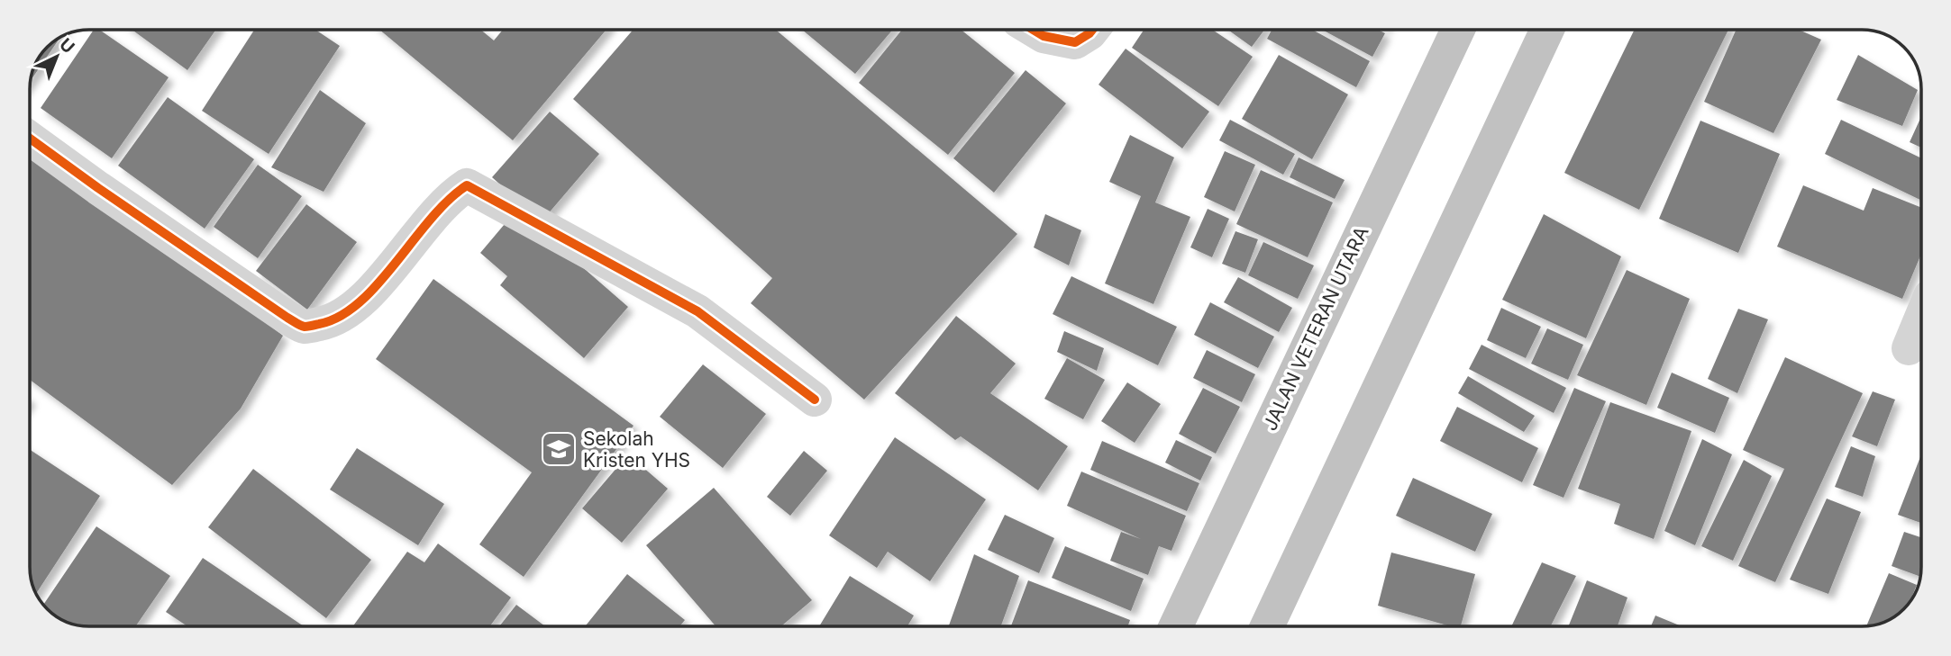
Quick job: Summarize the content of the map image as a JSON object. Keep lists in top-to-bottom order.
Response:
{
  "streets": {
    "highway": ["JALAN VETERAN UTARA"]
  },
  "places": {
    "school or university": ["Sekolah Kristen YHS"]
  },
  "north": "top right"
}
